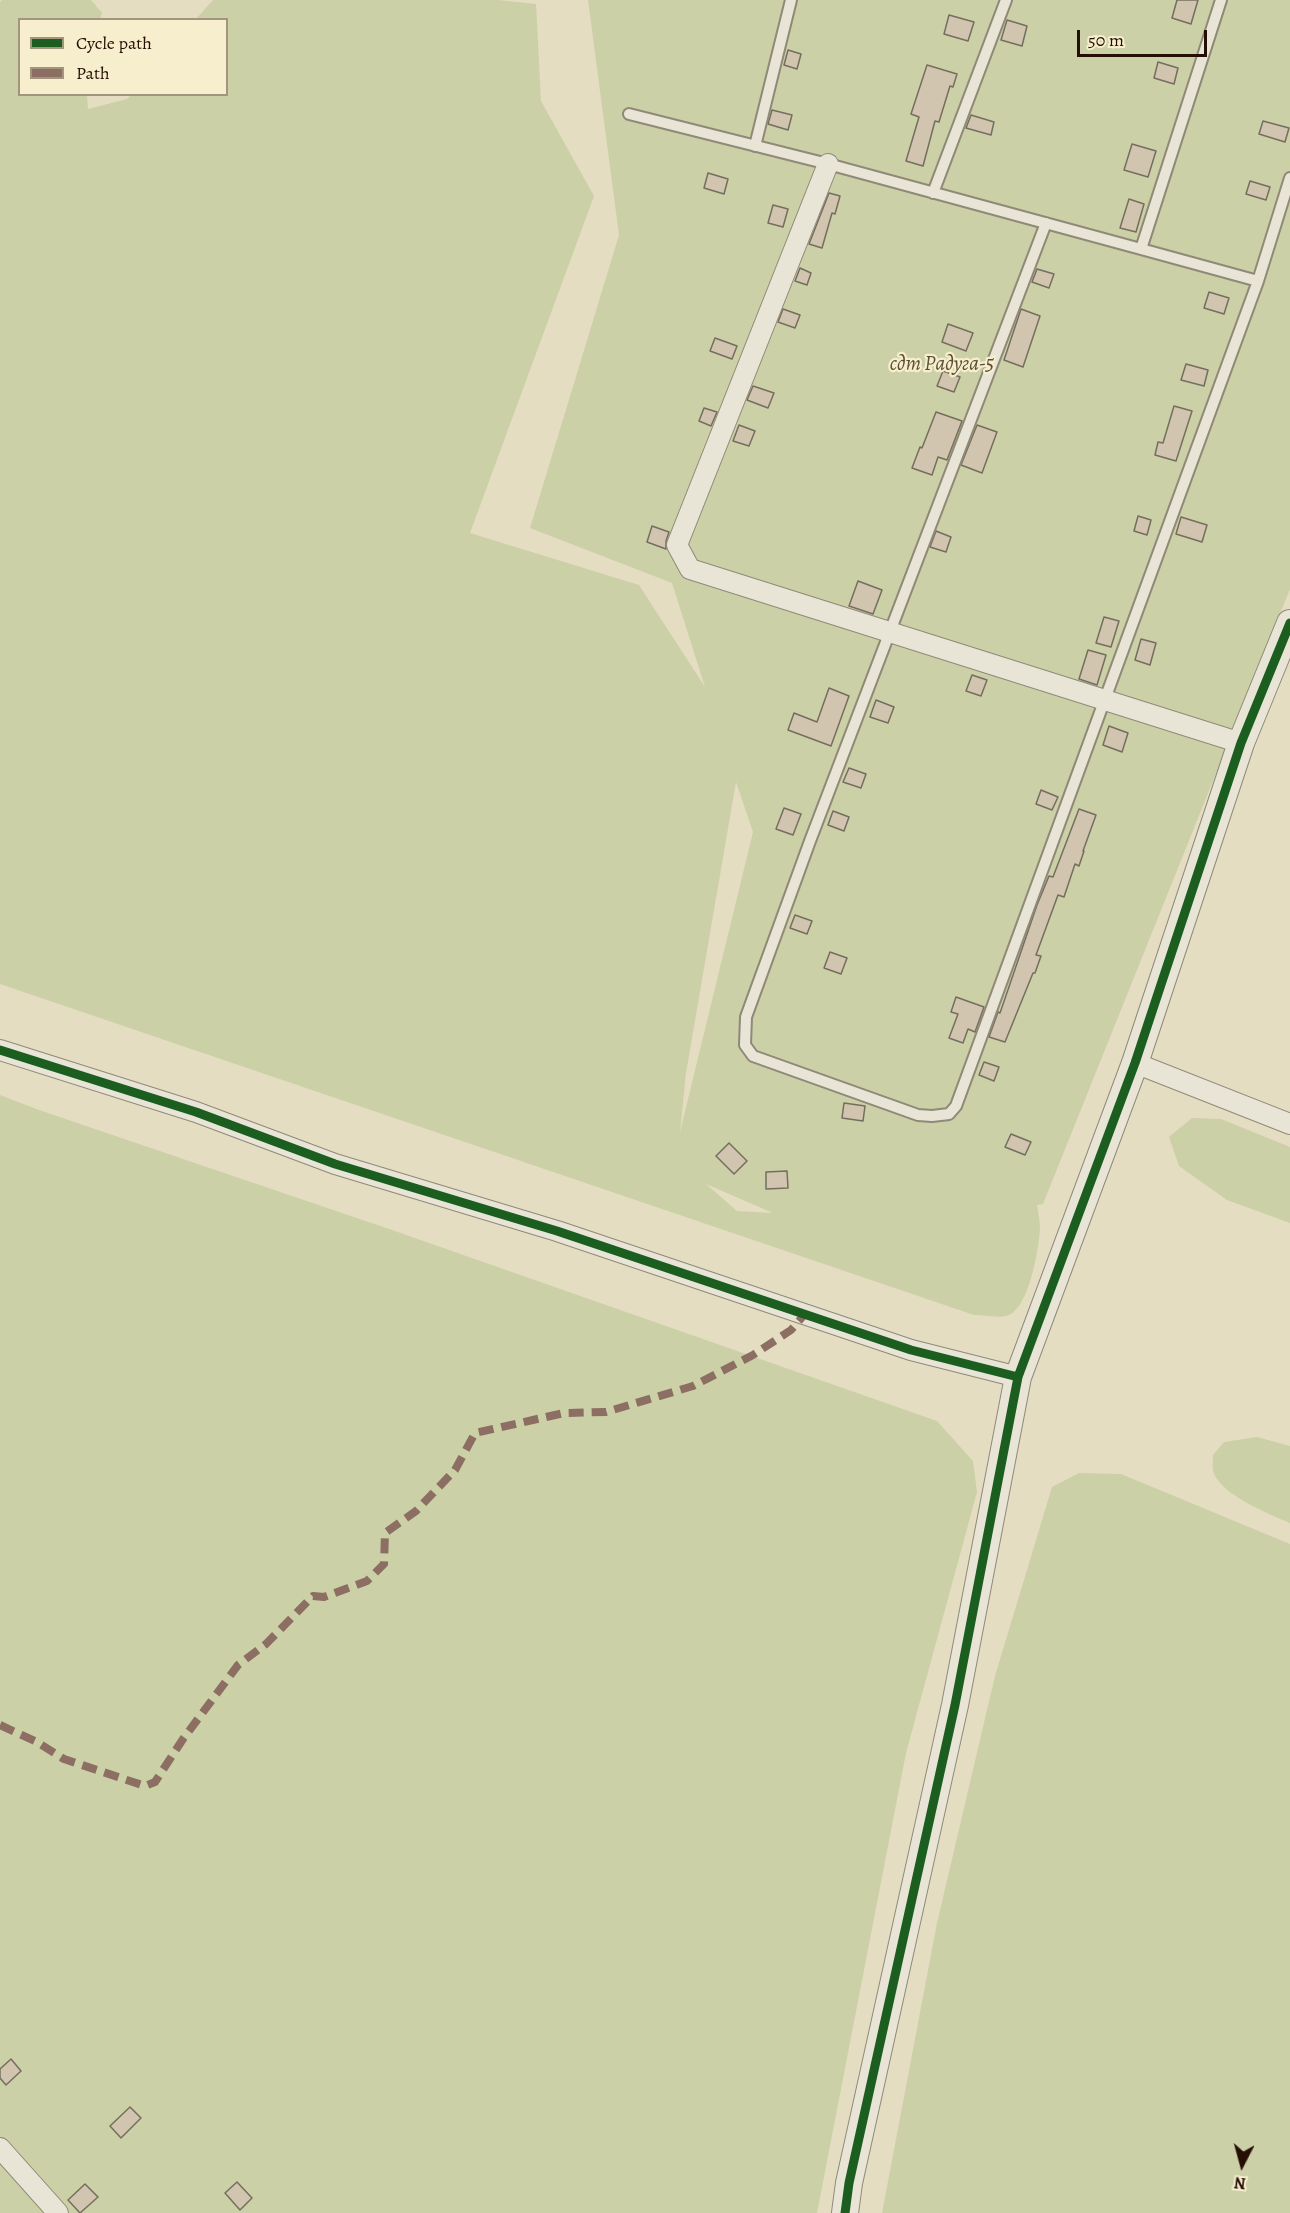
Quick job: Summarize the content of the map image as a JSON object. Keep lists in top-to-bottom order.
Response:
{
  "parks": ["сдт Радуга-5"],
  "legend": ["Cycle path", "Path"],
  "scale_bar": "50 m",
  "north": "bottom"
}
